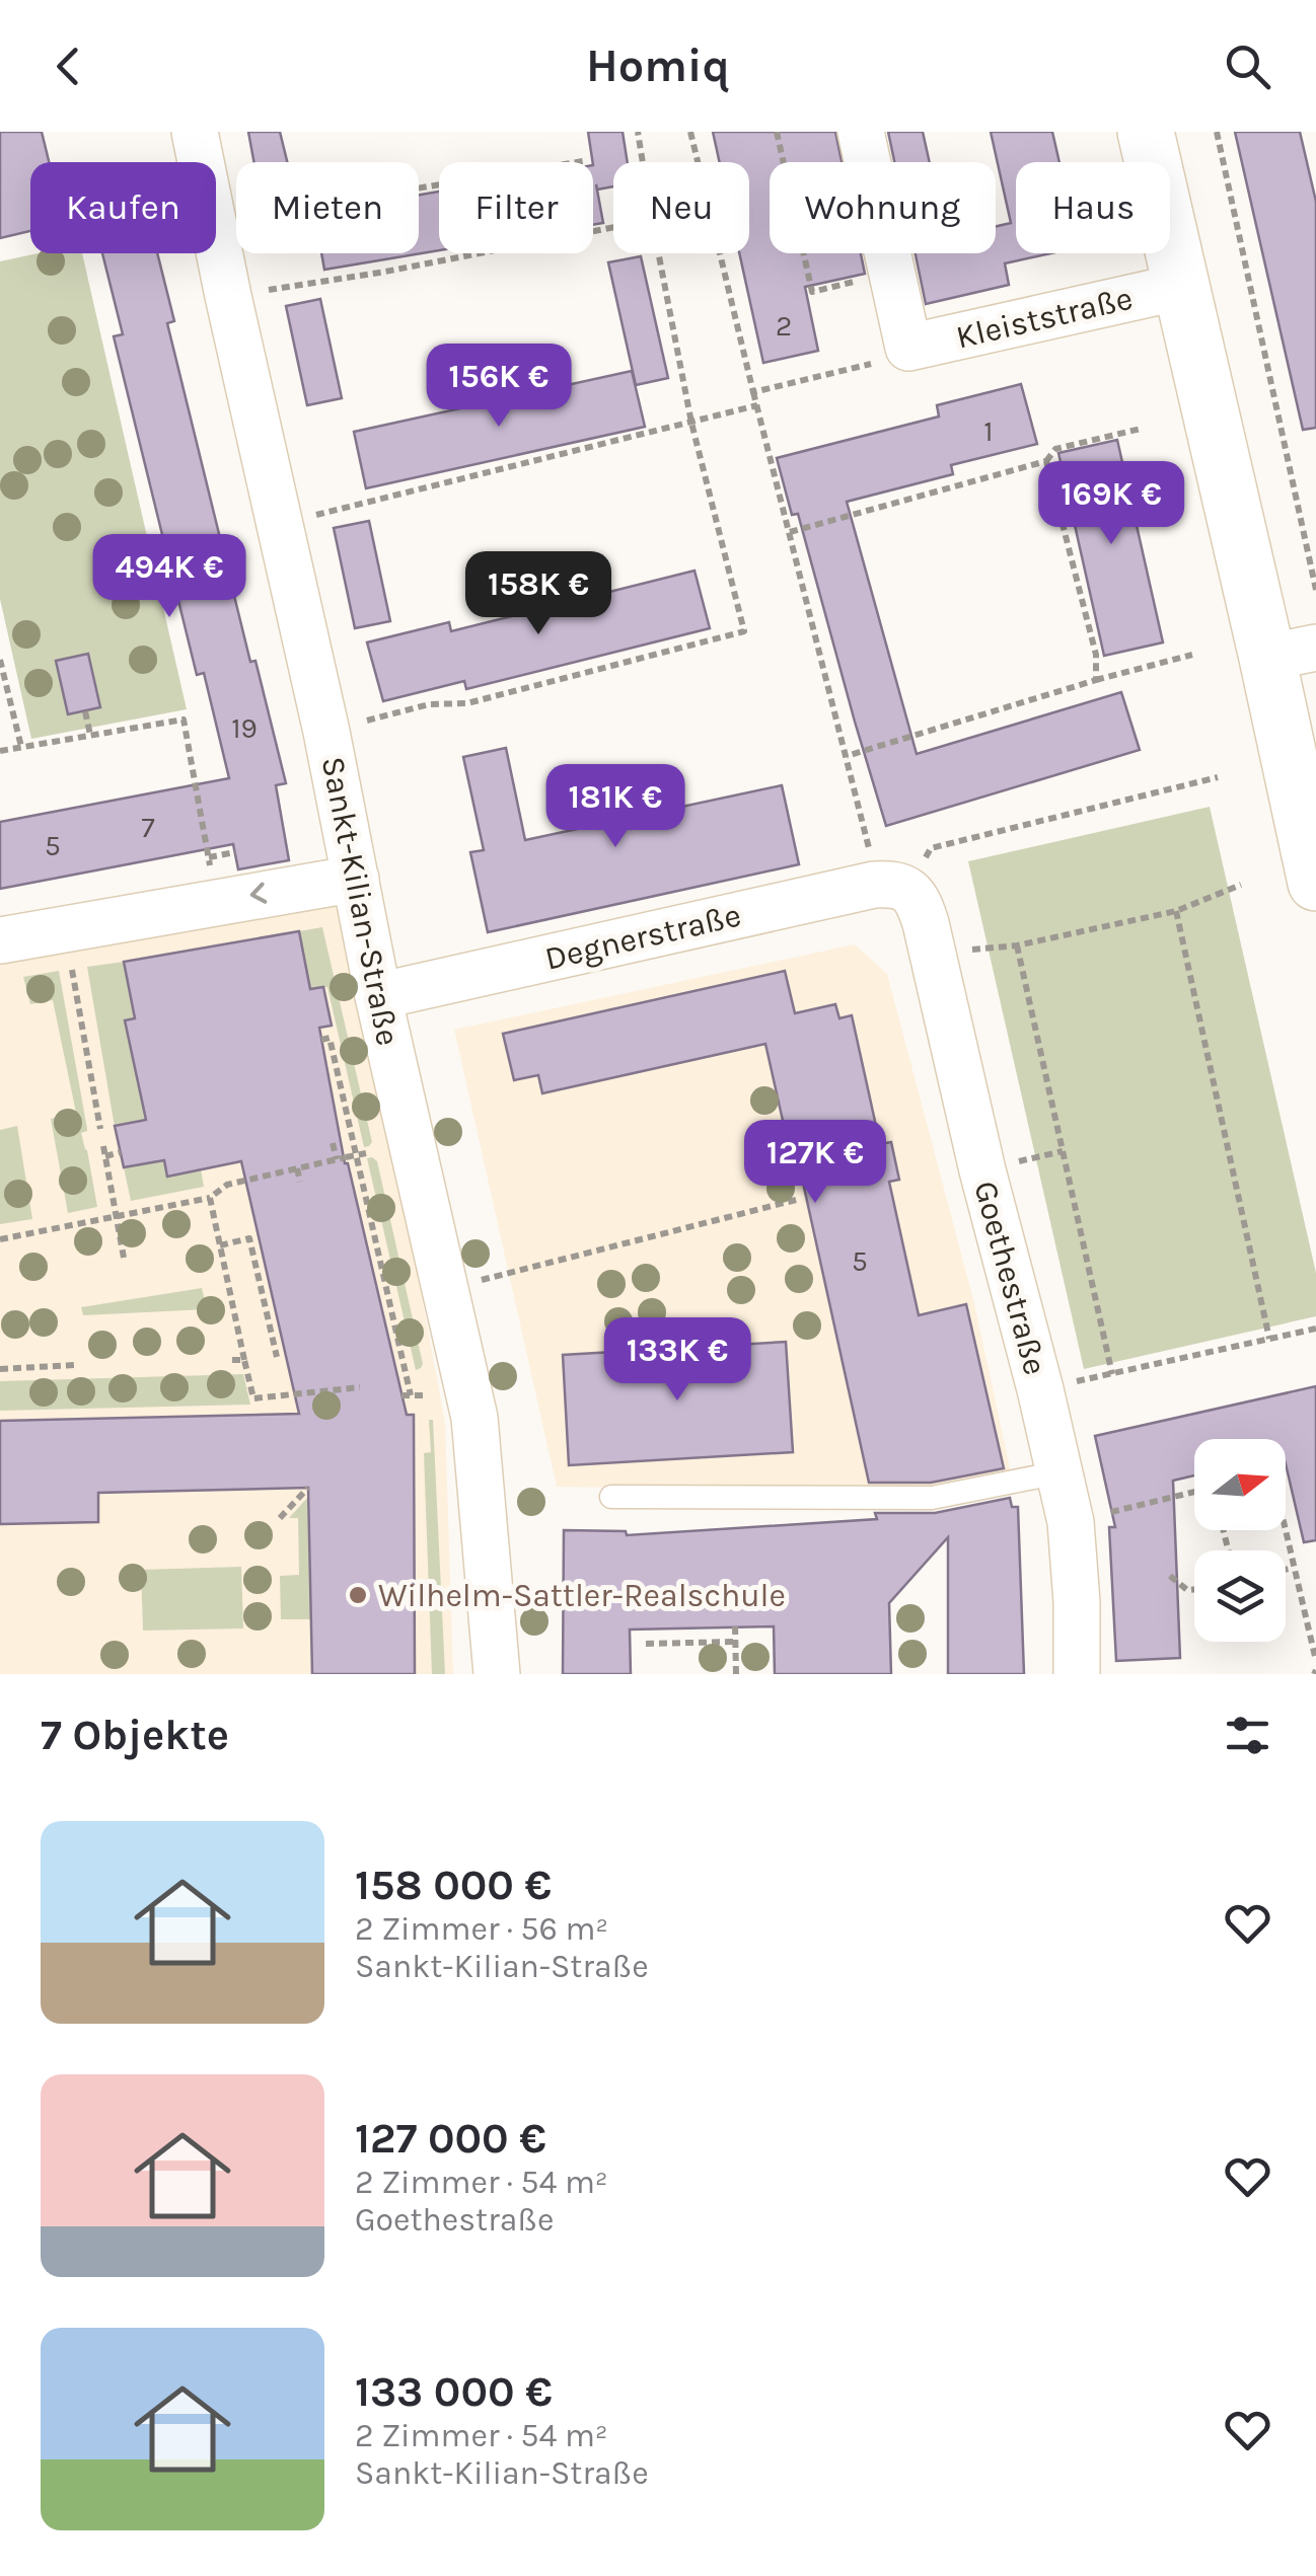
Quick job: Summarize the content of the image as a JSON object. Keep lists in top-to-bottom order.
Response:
{
  "streets": {
    "street": [
      "Kleiststraße",
      "Sankt-Kilian-Straße",
      "Degnerstraße",
      "Goethestraße"
    ]
  },
  "crossings": [
    ["Sankt-Kilian-Straße", "Degnerstraße"],
    ["Degnerstraße", "Goethestraße"]
  ],
  "places": ["Wilhelm-Sattler-Realschule"],
  "house_numbers": [
    "2",
    "1",
    "19",
    "7",
    "5",
    "5"
  ],
  "north": "right",
  "page": {
    "header": "Homiq",
    "chip": [
      "Kaufen",
      "Mieten",
      "Filter",
      "Neu",
      "Wohnung",
      "Haus"
    ],
    "price": [
      "156K €",
      "169K €",
      "494K €",
      "158K €",
      "181K €",
      "127K €",
      "133K €"
    ],
    "heading": "7 Objekte",
    "list": [
      {
        "name": "158 000 €",
        "note": "2 Zimmer · 56 m² · Sankt-Kilian-Straße"
      },
      {
        "name": "127 000 €",
        "note": "2 Zimmer · 54 m² · Goethestraße"
      },
      {
        "name": "133 000 €",
        "note": "2 Zimmer · 54 m² · Sankt-Kilian-Straße"
      }
    ]
  }
}
